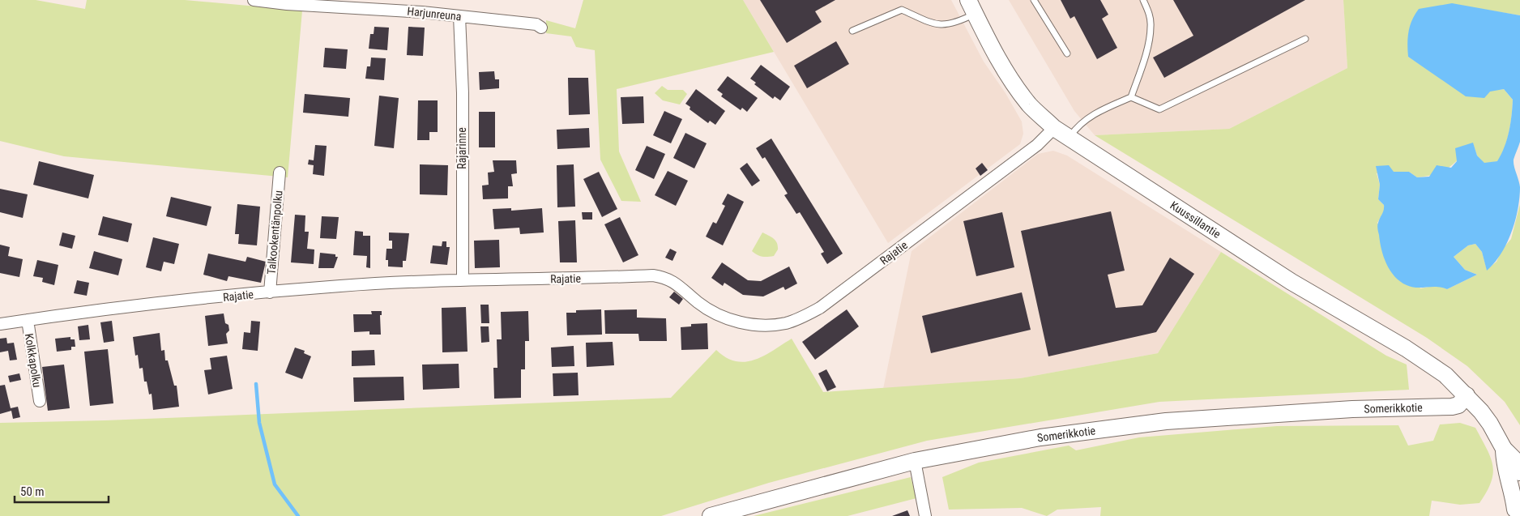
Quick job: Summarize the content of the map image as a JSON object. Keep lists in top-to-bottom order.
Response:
{
  "streets": {
    "main road": ["Kuussillantie", "Somerikkotie"],
    "street": [
      "Harjunreuna",
      "Rajarinne",
      "Talkookentänpolku",
      "Rajatie",
      "Kolkkapolku"
    ]
  },
  "crossings": [
    ["Harjunreuna", "Rajarinne"],
    ["Rajarinne", "Rajatie"],
    ["Kuussillantie", "Rajatie"],
    ["Kuussillantie", "Somerikkotie"],
    ["Talkookentänpolku", "Rajatie"],
    ["Rajatie", "Kolkkapolku"]
  ],
  "scale_bar": "50 m"
}
